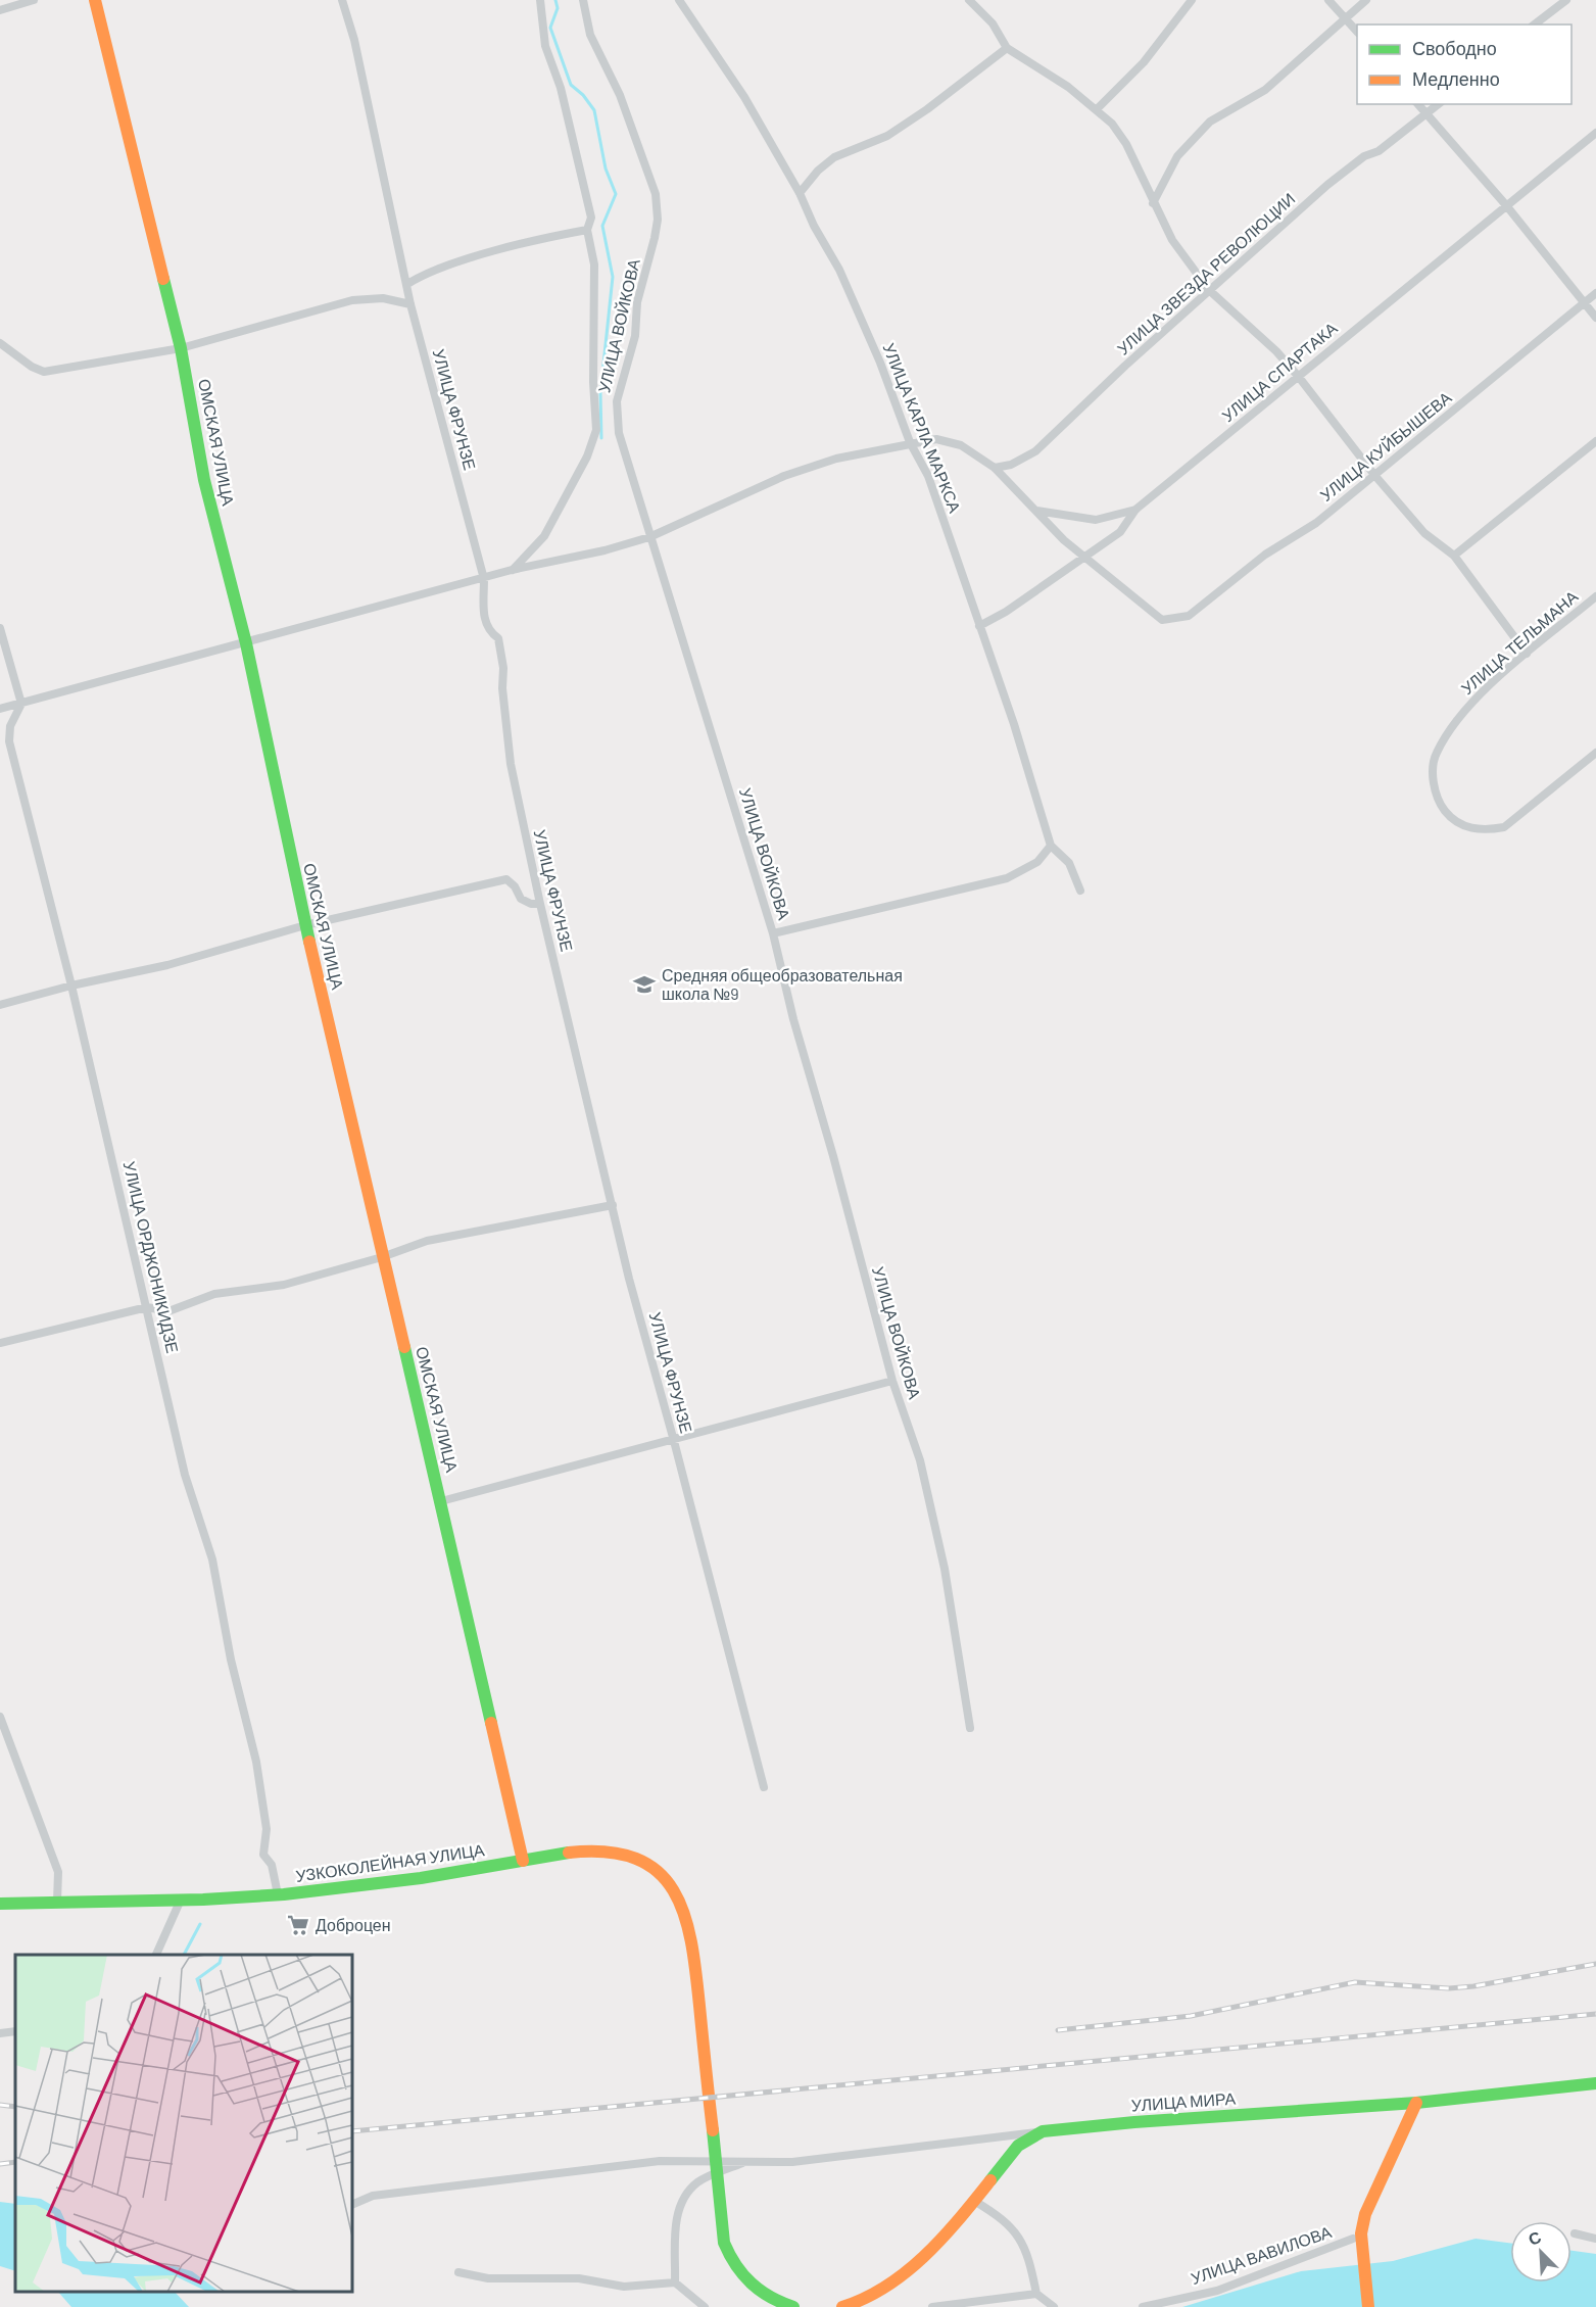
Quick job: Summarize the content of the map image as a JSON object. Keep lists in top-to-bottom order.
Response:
{
  "streets": {
    "street": [
      "УЛИЦА ЗВЕЗДА РЕВОЛЮЦИИ",
      "УЛИЦА ВОЙКОВА",
      "УЛИЦА СПАРТАКА",
      "УЛИЦА ФРУНЗЕ",
      "УЛИЦА КАРЛА МАРКСА",
      "ОМСКАЯ УЛИЦА",
      "УЛИЦА КУЙБЫШЕВА",
      "УЛИЦА ТЕЛЬМАНА",
      "УЛИЦА ОРДЖОНИКИДЗЕ",
      "УЗКОКОЛЕЙНАЯ УЛИЦА",
      "УЛИЦА МИРА",
      "УЛИЦА ВАВИЛОВА"
    ]
  },
  "crossings": [
    ["УЛИЦА СПАРТАКА", "УЛИЦА КАРЛА МАРКСА"],
    ["УЛИЦА СПАРТАКА", "УЛИЦА КУЙБЫШЕВА"],
    ["ОМСКАЯ УЛИЦА", "УЗКОКОЛЕЙНАЯ УЛИЦА"],
    ["УЛИЦА ОРДЖОНИКИДЗЕ", "УЗКОКОЛЕЙНАЯ УЛИЦА"]
  ],
  "places": {
    "school or university": ["Средняя общеобразовательная школа №9"],
    "supermarket": ["Доброцен"]
  },
  "legend": ["Свободно", "Медленно"],
  "north": "top left"
}
